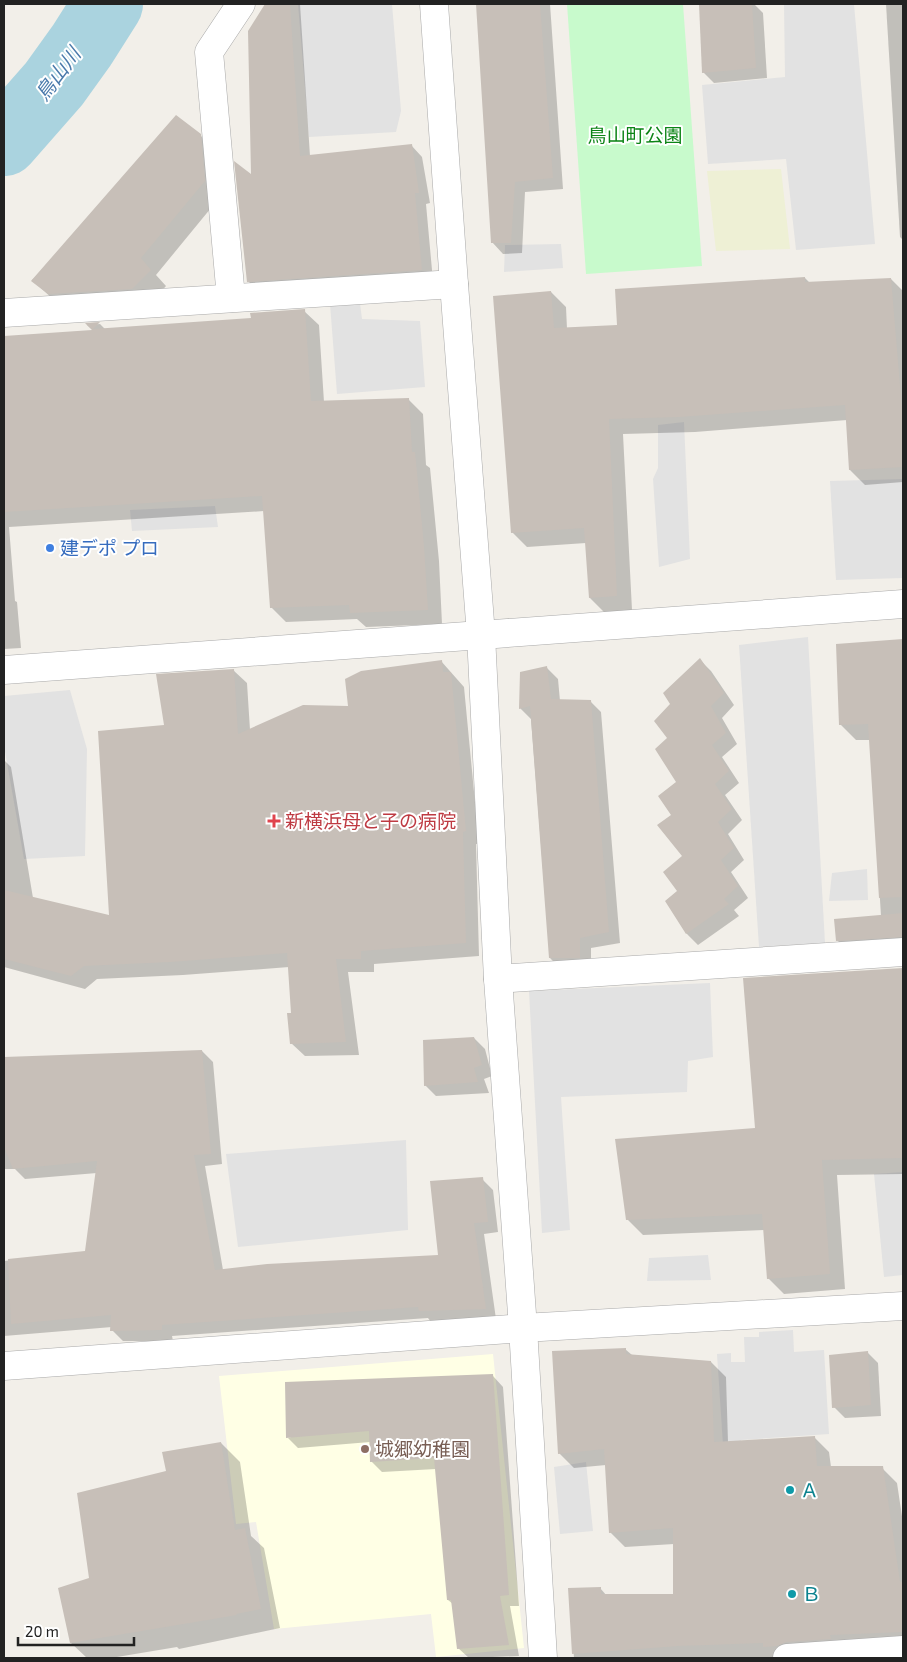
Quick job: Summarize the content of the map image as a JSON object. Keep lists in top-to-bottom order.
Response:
{
  "water": ["鳥山川"],
  "parks": ["鳥山町公園"],
  "places": {
    "other": [
      "建デポ プロ",
      "城郷幼稚園",
      "Ａ",
      "Ｂ"
    ],
    "health": ["新横浜母と子の病院"]
  },
  "scale_bar": "20 m"
}
